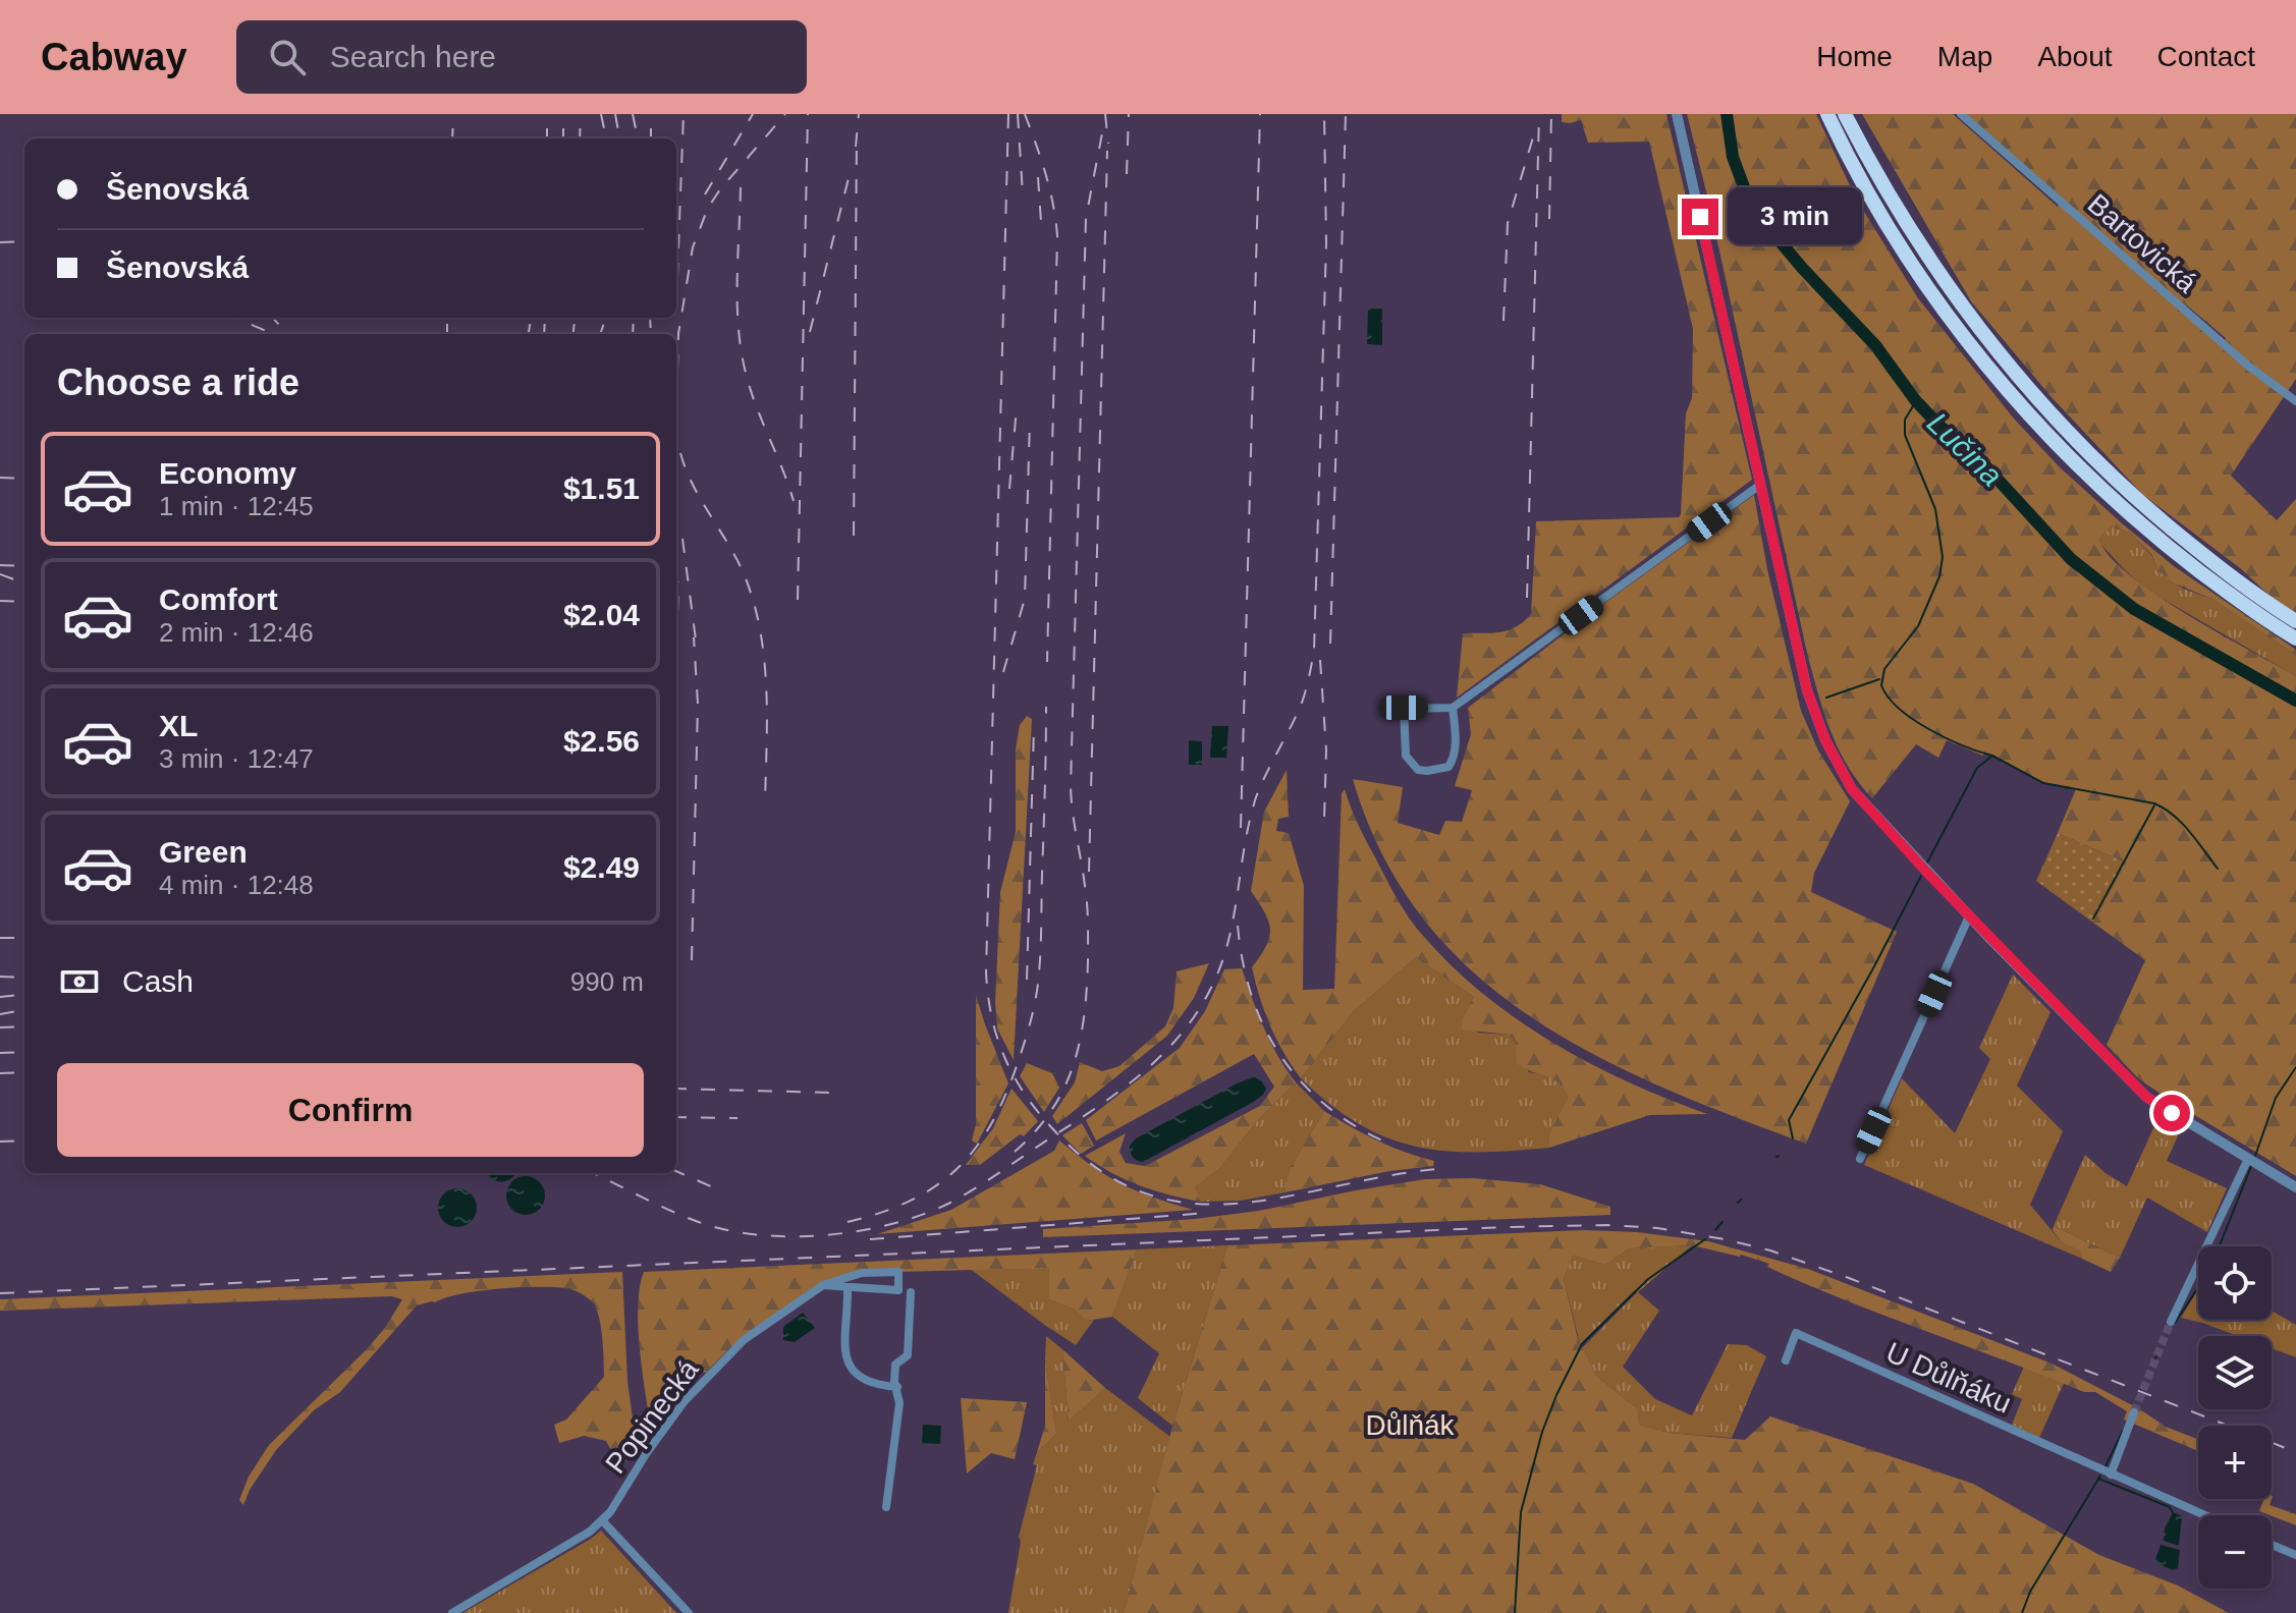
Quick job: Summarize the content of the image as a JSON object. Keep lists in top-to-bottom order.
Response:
{
  "streets": {
    "street": ["Bartovická", "U Důlňáku", "Popinecká"]
  },
  "water": ["Lučina"],
  "parks": ["Důlňák"],
  "page": {
    "header": "Cabway",
    "search": "Search here",
    "nav": [
      "Home",
      "Map",
      "About",
      "Contact"
    ],
    "banner": ["Šenovská", "Šenovská"],
    "bubble": "3 min",
    "heading": "Choose a ride",
    "list": [
      {
        "name": "Economy",
        "note": "1 min · 12:45",
        "value": "$1.51"
      },
      {
        "name": "Comfort",
        "note": "2 min · 12:46",
        "value": "$2.04"
      },
      {
        "name": "XL",
        "note": "3 min · 12:47",
        "value": "$2.56"
      },
      {
        "name": "Green",
        "note": "4 min · 12:48",
        "value": "$2.49"
      }
    ],
    "pay": ["Cash", "990 m"],
    "buttons": "Confirm",
    "map_buttons": ["+", "−"]
  }
}
